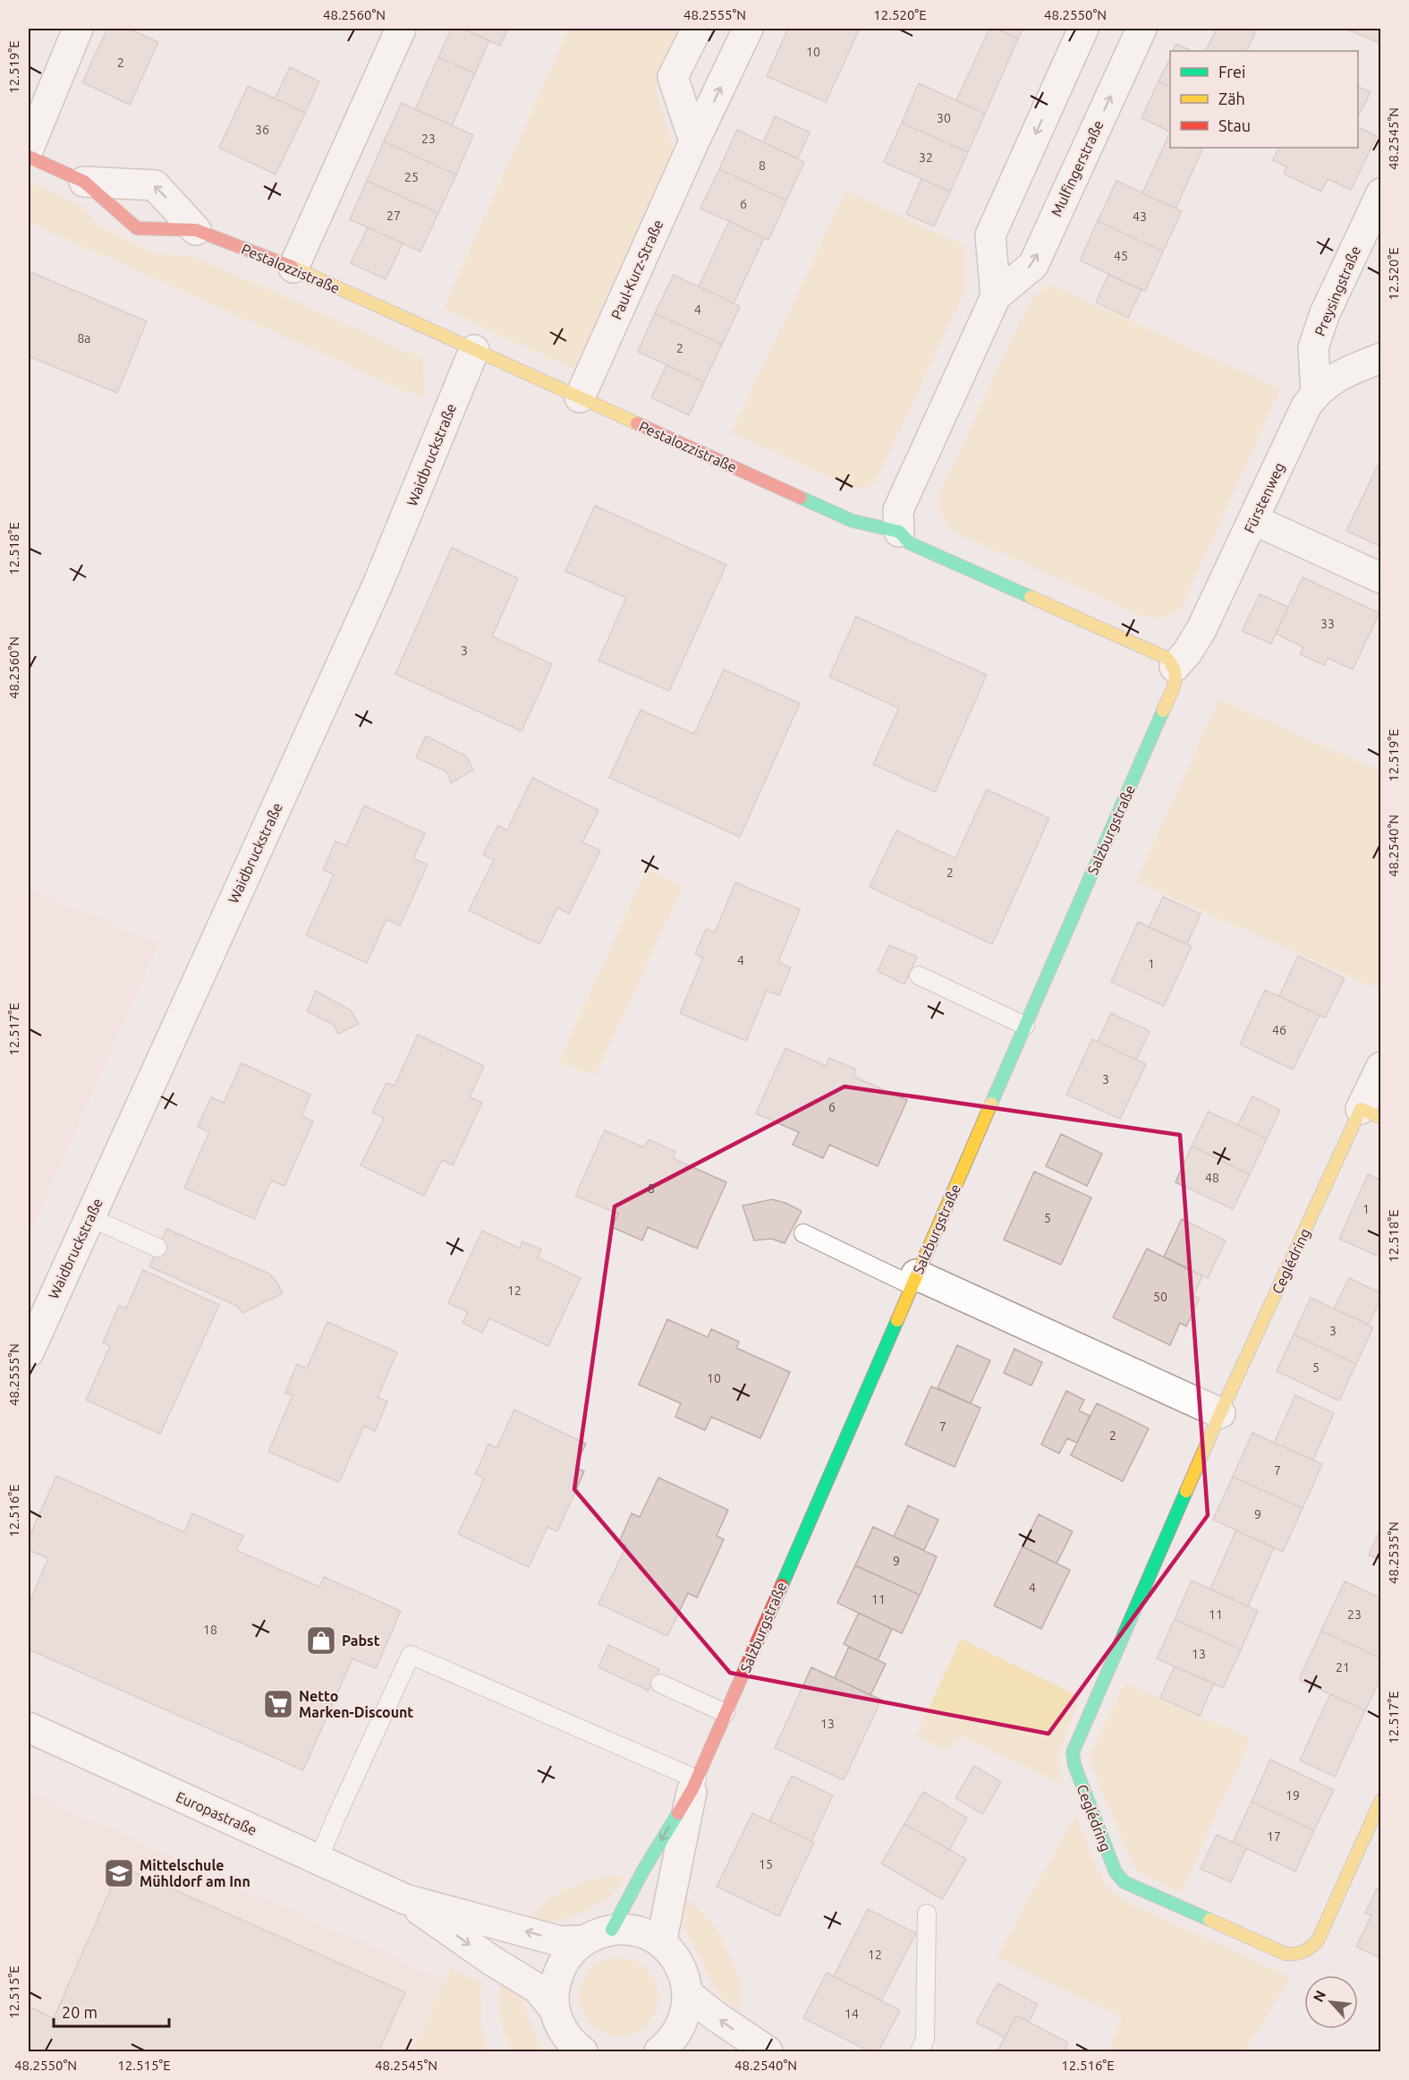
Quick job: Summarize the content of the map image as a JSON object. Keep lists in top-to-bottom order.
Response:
{
  "streets": {
    "street": [
      "Mulfingerstraße",
      "Pestalozzistraße",
      "Paul-Kurz-Straße",
      "Preysingstraße",
      "Waidbruckstraße",
      "Fürstenweg",
      "Salzburgstraße",
      "Ceglédring",
      "Europastraße"
    ]
  },
  "crossings": [
    ["Mulfingerstraße", "Pestalozzistraße"],
    ["Pestalozzistraße", "Paul-Kurz-Straße"],
    ["Pestalozzistraße", "Waidbruckstraße"],
    ["Pestalozzistraße", "Fürstenweg"],
    ["Pestalozzistraße", "Salzburgstraße"],
    ["Preysingstraße", "Fürstenweg"],
    ["Fürstenweg", "Salzburgstraße"]
  ],
  "places": {
    "shop": ["Pabst"],
    "supermarket": ["Netto Marken-Discount"],
    "school or university": ["Mittelschule Mühldorf am Inn"]
  },
  "house_numbers": [
    "10",
    "2",
    "30",
    "36",
    "23",
    "32",
    "8",
    "25",
    "6",
    "27",
    "43",
    "45",
    "4",
    "8a",
    "2",
    "33",
    "3",
    "2",
    "4",
    "1",
    "46",
    "3",
    "6",
    "48",
    "8",
    "1",
    "5",
    "12",
    "50",
    "3",
    "5",
    "10",
    "7",
    "2",
    "7",
    "9",
    "9",
    "4",
    "11",
    "11",
    "23",
    "18",
    "13",
    "21",
    "13",
    "19",
    "17",
    "15",
    "12",
    "14"
  ],
  "legend": ["Frei", "Zäh", "Stau"],
  "scale_bar": "20 m",
  "north": "top left",
  "coordinates": [
    "48.2560°N",
    "48.2555°N",
    "12.520°E",
    "48.2550°N",
    "12.519°E",
    "48.2545°N",
    "12.518°E",
    "48.2540°N",
    "12.517°E",
    "12.516°E",
    "48.2535°N",
    "12.515°E"
  ]
}
